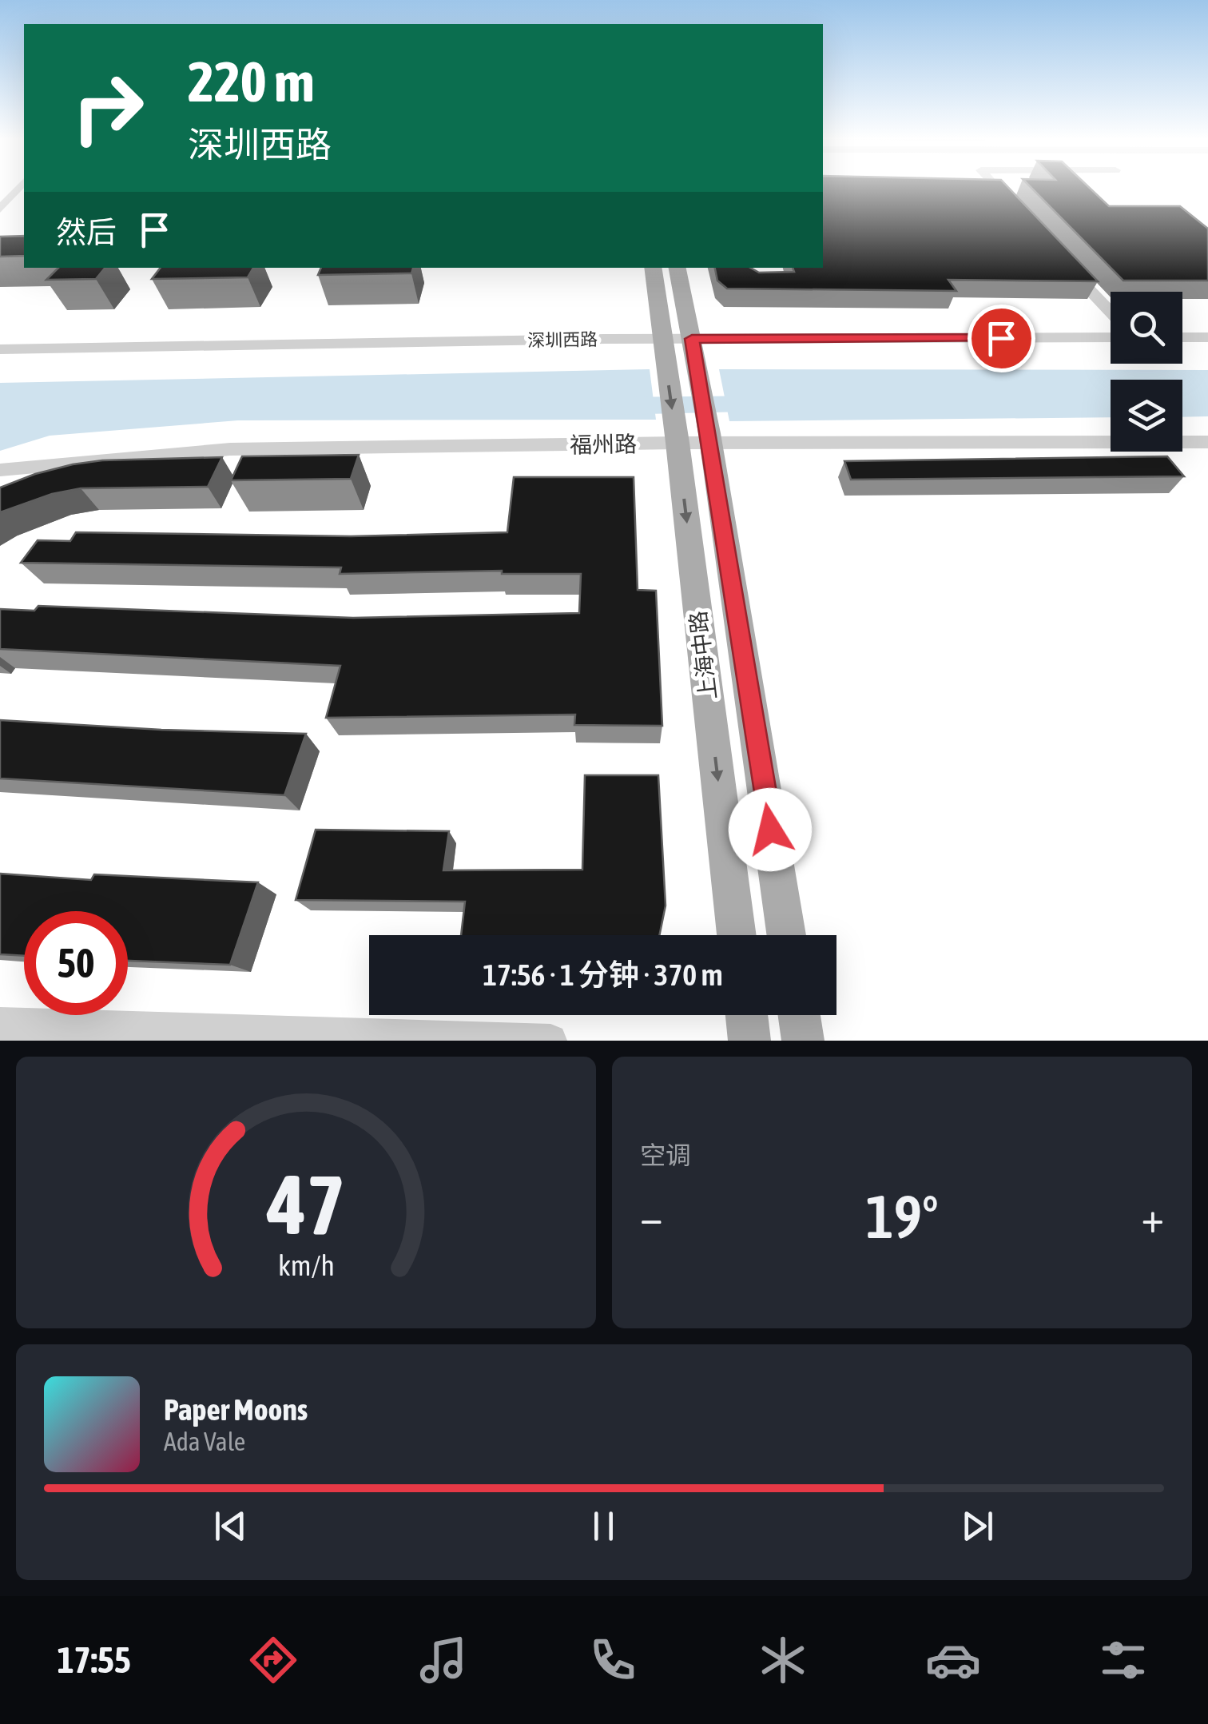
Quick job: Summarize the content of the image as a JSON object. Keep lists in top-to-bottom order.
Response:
{
  "streets": {
    "main road": ["上海中路"],
    "street": ["深圳西路", "福州路"]
  },
  "crossings": [
    ["深圳西路", "上海中路"],
    ["福州路", "上海中路"]
  ],
  "page": {
    "turn": ["220 m", "深圳西路"],
    "then": "然后",
    "limit": "50",
    "trip": "17:56 · 1 分钟 · 370 m",
    "tile": "空调",
    "heat": ["−", "19°", "+"],
    "song": ["Paper Moons", "Ada Vale"],
    "tabs": "17:55",
    "gauge": ["47", "km/h"]
  }
}
